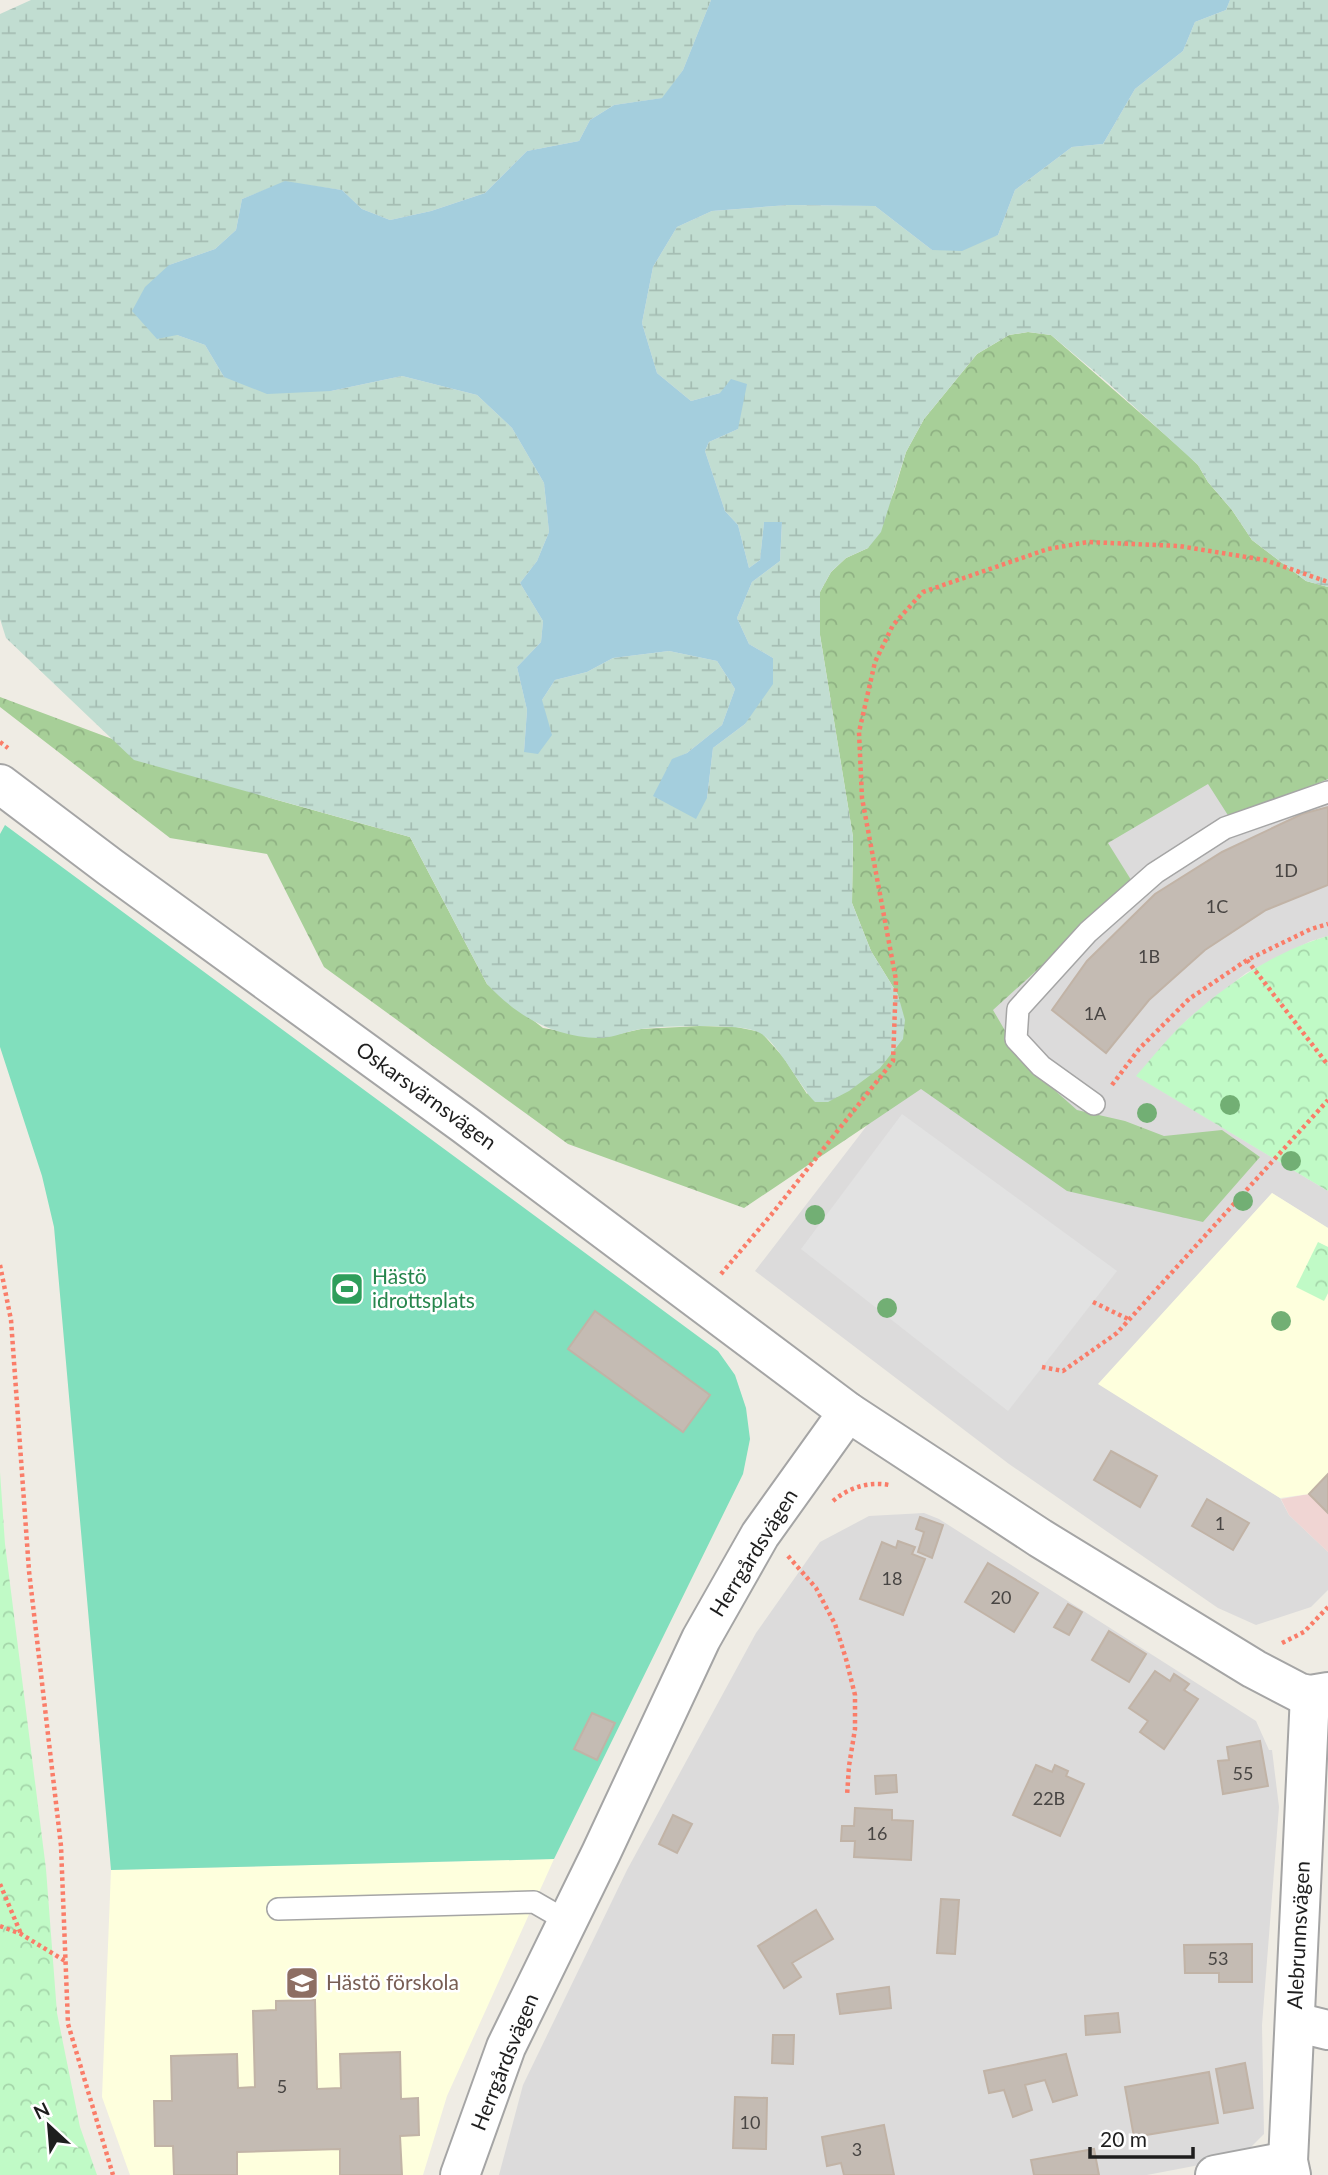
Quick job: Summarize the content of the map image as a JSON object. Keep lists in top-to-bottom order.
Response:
{
  "streets": {
    "street": ["Oskarsvärnsvägen", "Herrgårdsvägen", "Alebrunnsvägen"]
  },
  "crossings": [
    ["Oskarsvärnsvägen", "Herrgårdsvägen"]
  ],
  "places": {
    "sports": ["Hästö idrottsplats"],
    "school or university": ["Hästö förskola"]
  },
  "house_numbers": [
    "1D",
    "1C",
    "1B",
    "1A",
    "1",
    "18",
    "20",
    "55",
    "22B",
    "16",
    "53",
    "5",
    "10",
    "3"
  ],
  "scale_bar": "20 m",
  "north": "top left"
}
